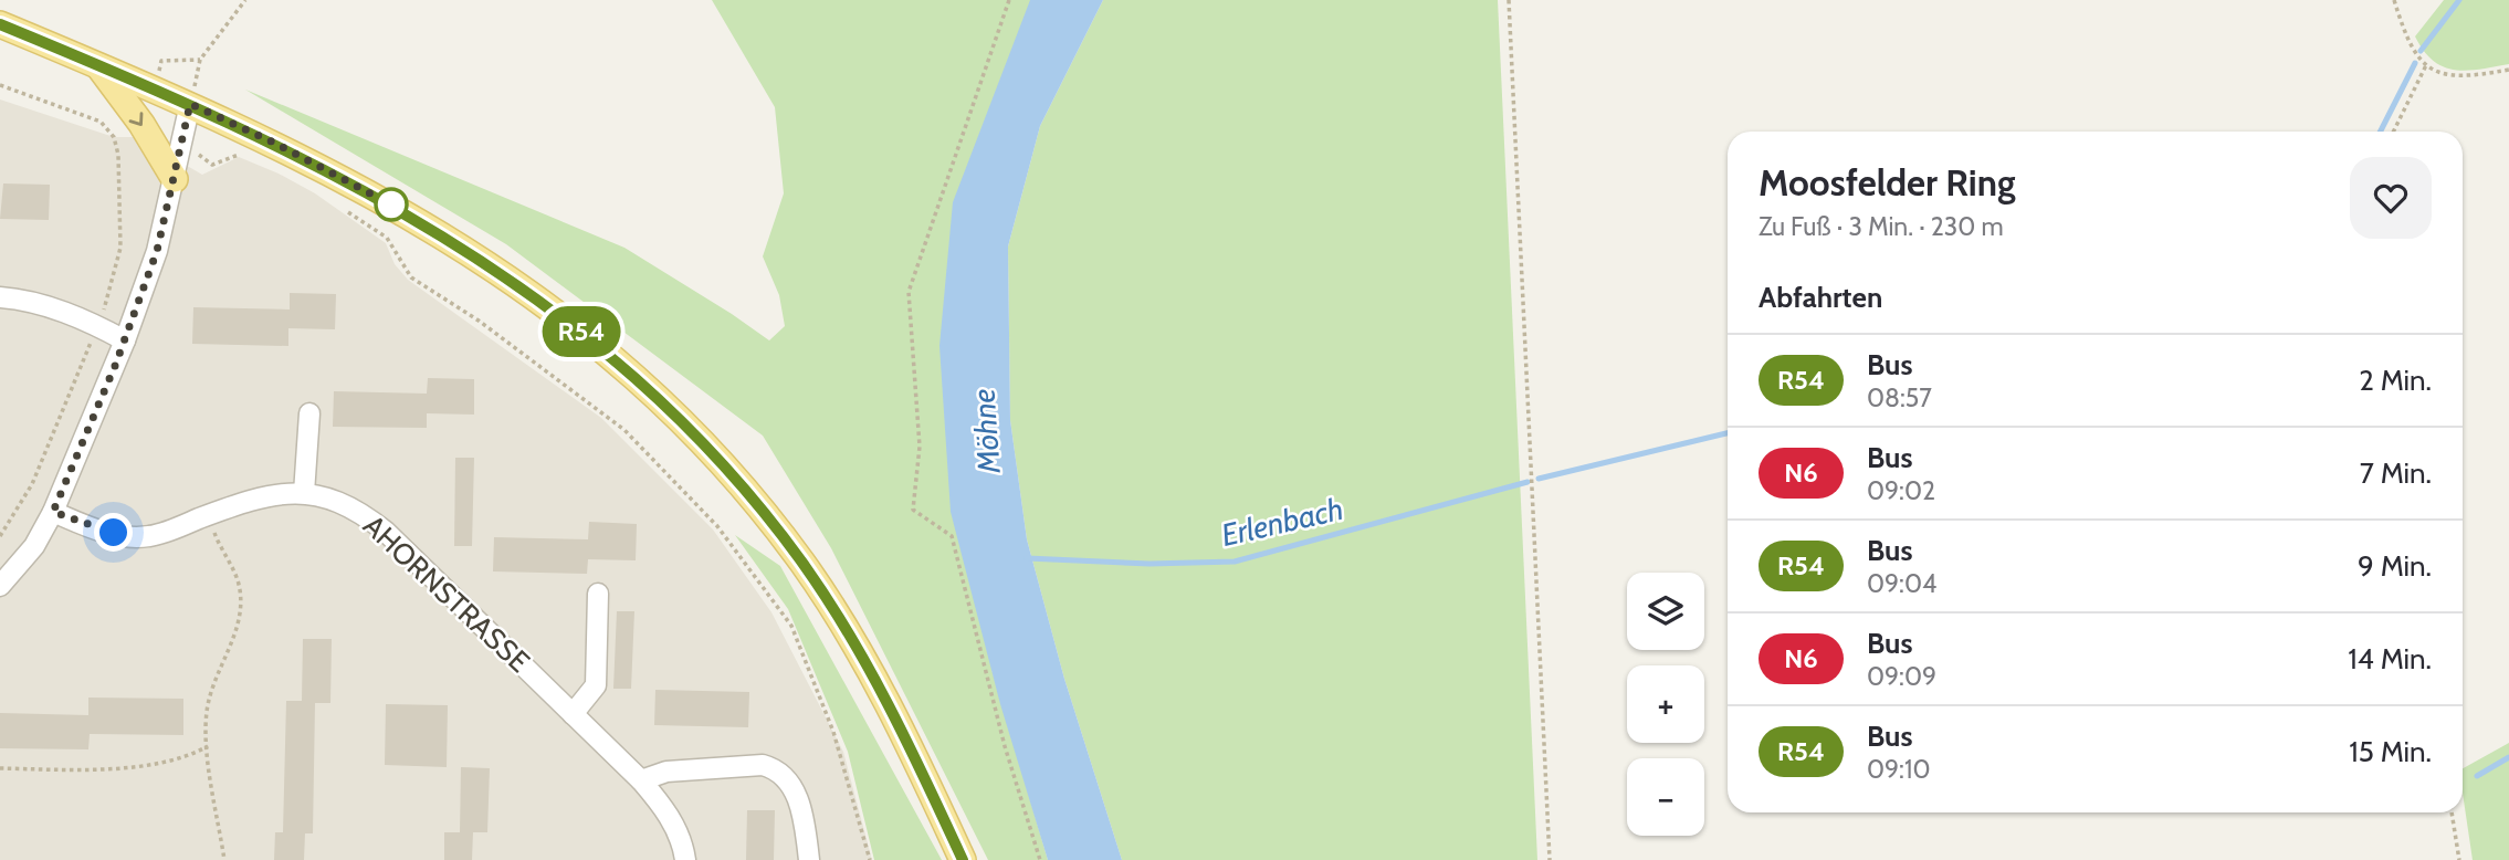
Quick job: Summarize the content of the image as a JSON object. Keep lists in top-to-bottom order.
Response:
{
  "streets": {
    "street": ["AHORNSTRASSE"]
  },
  "water": ["Möhne", "Erlenbach"],
  "lines": ["bus line R54"],
  "page": {
    "on_map": "R54",
    "heading": [
      ["Moosfelder Ring", "Zu Fuß · 3 Min. · 230 m"],
      "Abfahrten"
    ],
    "list": [
      {
        "mark": "R54",
        "name": "Bus",
        "note": "08:57",
        "value": "2 Min."
      },
      {
        "mark": "N6",
        "name": "Bus",
        "note": "09:02",
        "value": "7 Min."
      },
      {
        "mark": "R54",
        "name": "Bus",
        "note": "09:04",
        "value": "9 Min."
      },
      {
        "mark": "N6",
        "name": "Bus",
        "note": "09:09",
        "value": "14 Min."
      },
      {
        "mark": "R54",
        "name": "Bus",
        "note": "09:10",
        "value": "15 Min."
      }
    ],
    "map_buttons": ["+", "−"]
  }
}
